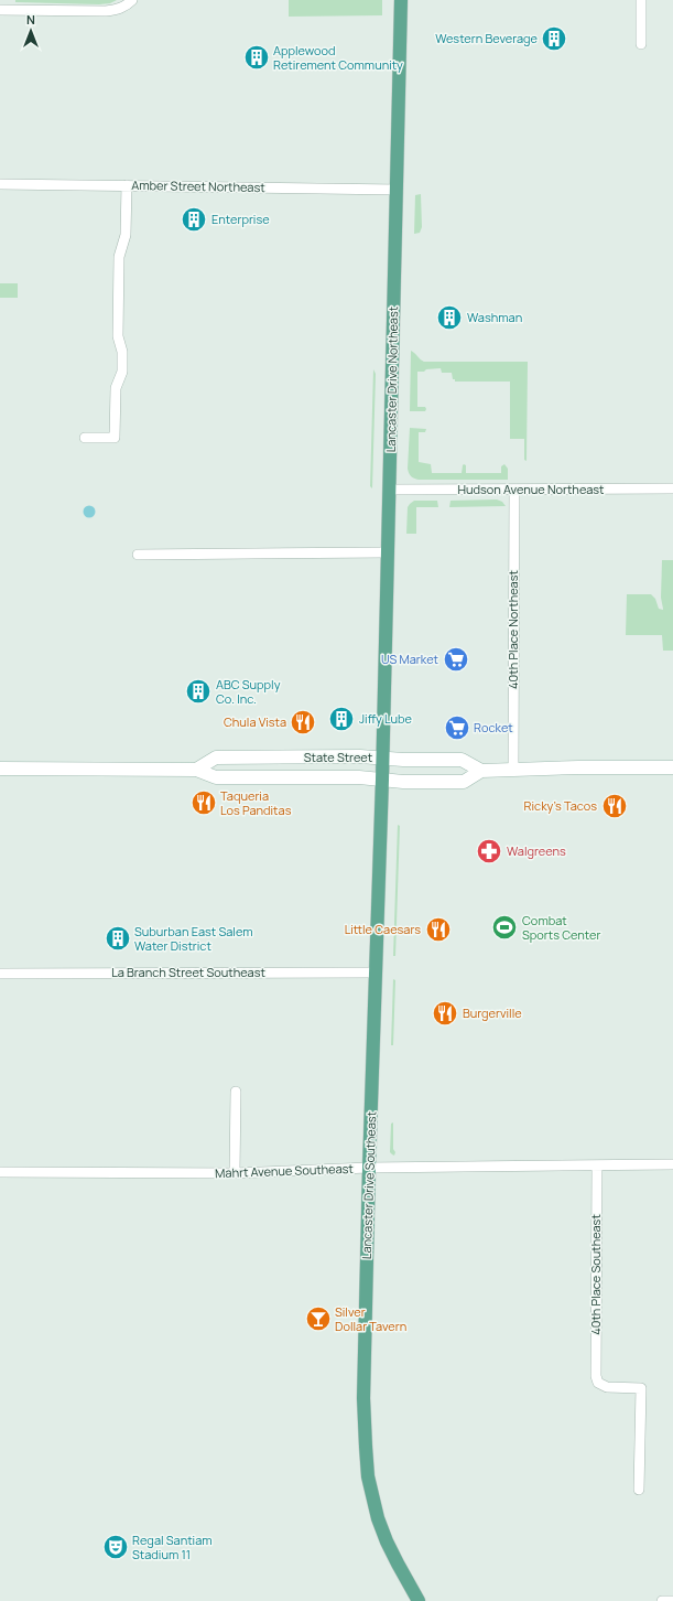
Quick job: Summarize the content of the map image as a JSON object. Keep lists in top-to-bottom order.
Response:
{
  "streets": {
    "main road": ["Lancaster Drive Northeast", "State Street", "Lancaster Drive Southeast"],
    "street": [
      "Amber Street Northeast",
      "Hudson Avenue Northeast",
      "40th Place Northeast",
      "La Branch Street Southeast",
      "Mahrt Avenue Southeast",
      "40th Place Southeast"
    ]
  },
  "crossings": [
    ["Amber Street Northeast", "Lancaster Drive Northeast"],
    ["Lancaster Drive Northeast", "Hudson Avenue Northeast"],
    ["Lancaster Drive Northeast", "State Street"],
    ["Lancaster Drive Northeast", "Lancaster Drive Southeast"],
    ["Hudson Avenue Northeast", "40th Place Northeast"],
    ["40th Place Northeast", "State Street"],
    ["State Street", "Lancaster Drive Southeast"],
    ["La Branch Street Southeast", "Lancaster Drive Southeast"],
    ["Mahrt Avenue Southeast", "Lancaster Drive Southeast"],
    ["Mahrt Avenue Southeast", "40th Place Southeast"]
  ],
  "places": {
    "building": [
      "Western Beverage",
      "Applewood Retirement Community",
      "Enterprise",
      "Washman",
      "ABC Supply Co. Inc.",
      "Jiffy Lube",
      "Suburban East Salem Water District"
    ],
    "supermarket": ["US Market", "Rocket"],
    "restaurant": [
      "Chula Vista",
      "Taqueria Los Panditas",
      "Ricky's Tacos",
      "Little Caesars",
      "Burgerville"
    ],
    "pharmacy": ["Walgreens"],
    "sports": ["Combat Sports Center"],
    "bar": ["Silver Dollar Tavern"],
    "theatre": ["Regal Santiam Stadium 11"]
  },
  "north": "top"
}
